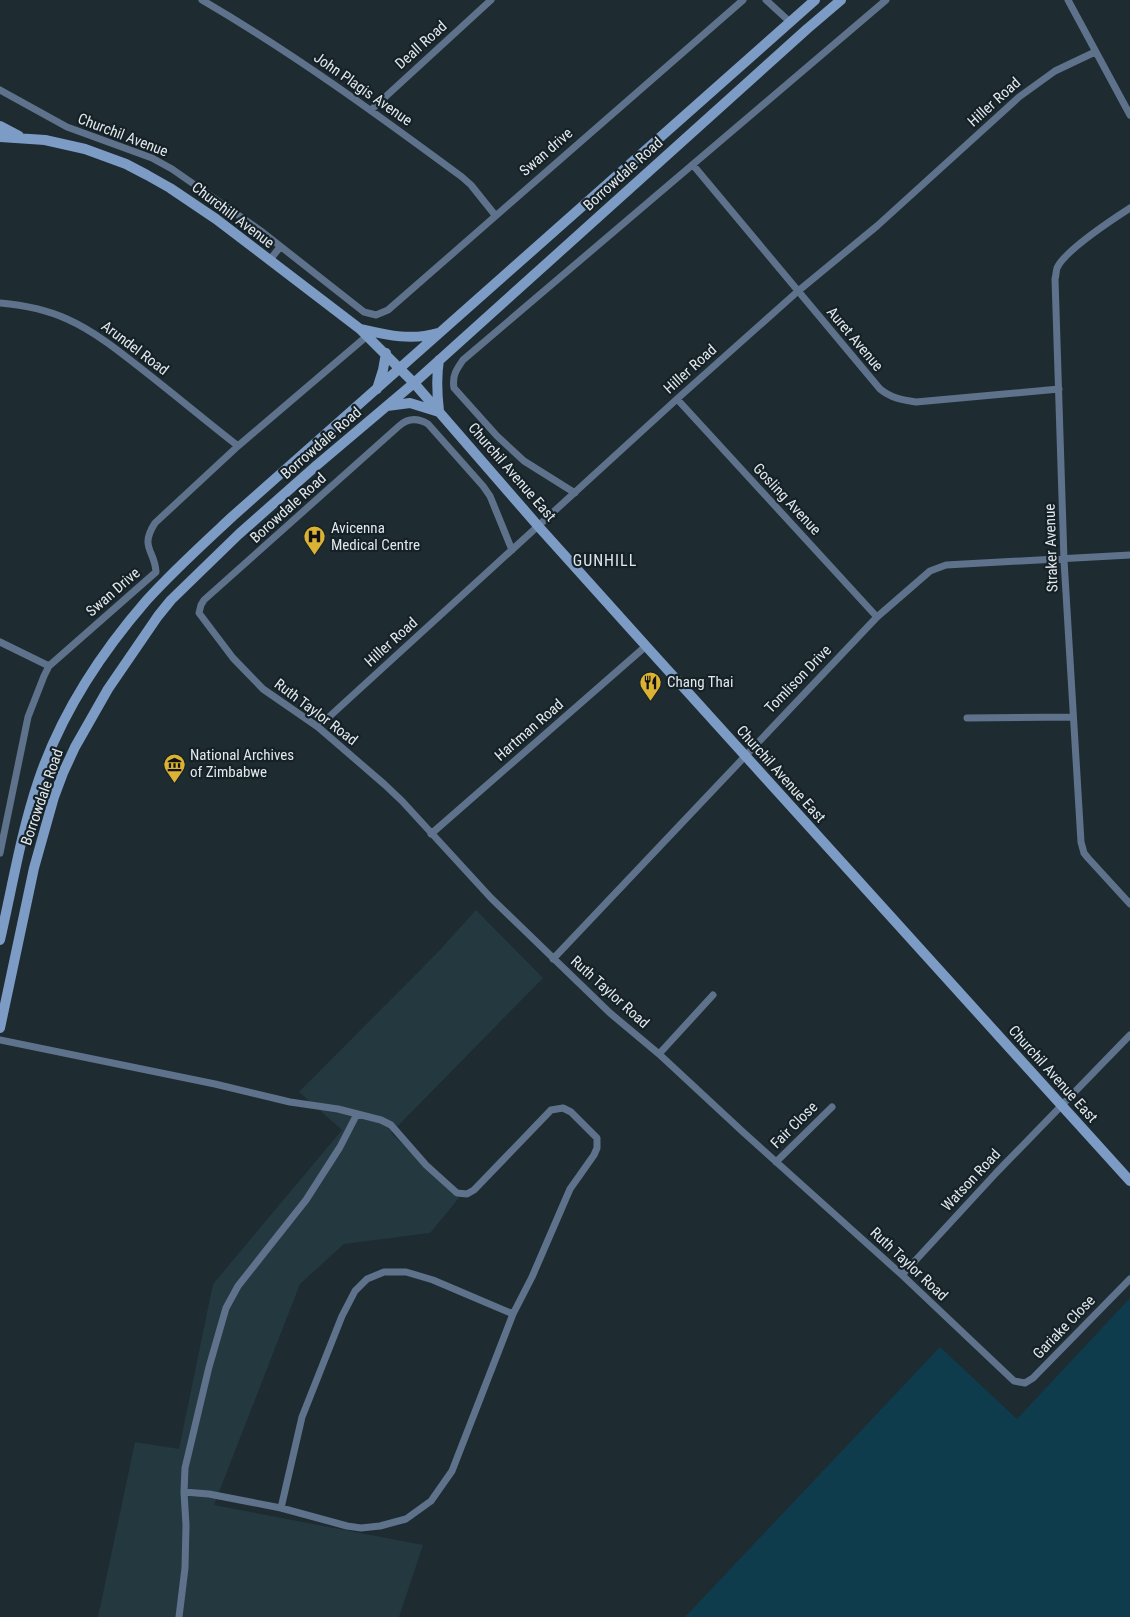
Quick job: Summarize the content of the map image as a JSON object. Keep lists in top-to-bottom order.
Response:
{
  "streets": {
    "main road": ["Borrowdale Road", "Churchill Avenue", "Churchil Avenue East"],
    "street": [
      "Deall Road",
      "John Plagis Avenue",
      "Hiller Road",
      "Churchil Avenue",
      "Swan drive",
      "Auret Avenue",
      "Arundel Road",
      "Gosling Avenue",
      "Borowdale Road",
      "Straker Avenue",
      "Swan Drive",
      "Tomlison Drive",
      "Ruth Taylor Road",
      "Hartman Road",
      "Fair Close",
      "Watson Road",
      "Gariake Close"
    ]
  },
  "crossings": [
    ["Deall Road", "John Plagis Avenue"],
    ["John Plagis Avenue", "Swan drive"],
    ["Hiller Road", "Auret Avenue"],
    ["Hiller Road", "Churchil Avenue East"],
    ["Hiller Road", "Gosling Avenue"],
    ["Hiller Road", "Ruth Taylor Road"],
    ["Churchil Avenue", "Swan drive"],
    ["Borrowdale Road", "Churchill Avenue"],
    ["Borrowdale Road", "Churchil Avenue East"],
    ["Churchill Avenue", "Churchil Avenue East"],
    ["Churchill Avenue", "Swan Drive"],
    ["Auret Avenue", "Churchil Avenue East"],
    ["Auret Avenue", "Straker Avenue"],
    ["Arundel Road", "Swan Drive"],
    ["Churchil Avenue East", "Borowdale Road"],
    ["Churchil Avenue East", "Tomlison Drive"],
    ["Churchil Avenue East", "Hartman Road"],
    ["Churchil Avenue East", "Watson Road"],
    ["Gosling Avenue", "Tomlison Drive"],
    ["Borowdale Road", "Ruth Taylor Road"],
    ["Straker Avenue", "Tomlison Drive"],
    ["Tomlison Drive", "Ruth Taylor Road"],
    ["Ruth Taylor Road", "Hartman Road"],
    ["Ruth Taylor Road", "Fair Close"],
    ["Ruth Taylor Road", "Watson Road"],
    ["Ruth Taylor Road", "Gariake Close"]
  ],
  "districts": ["GUNHILL"],
  "places": {
    "hospital": ["Avicenna Medical Centre"],
    "restaurant": ["Chang Thai"],
    "museum": ["National Archives of Zimbabwe"]
  }
}
